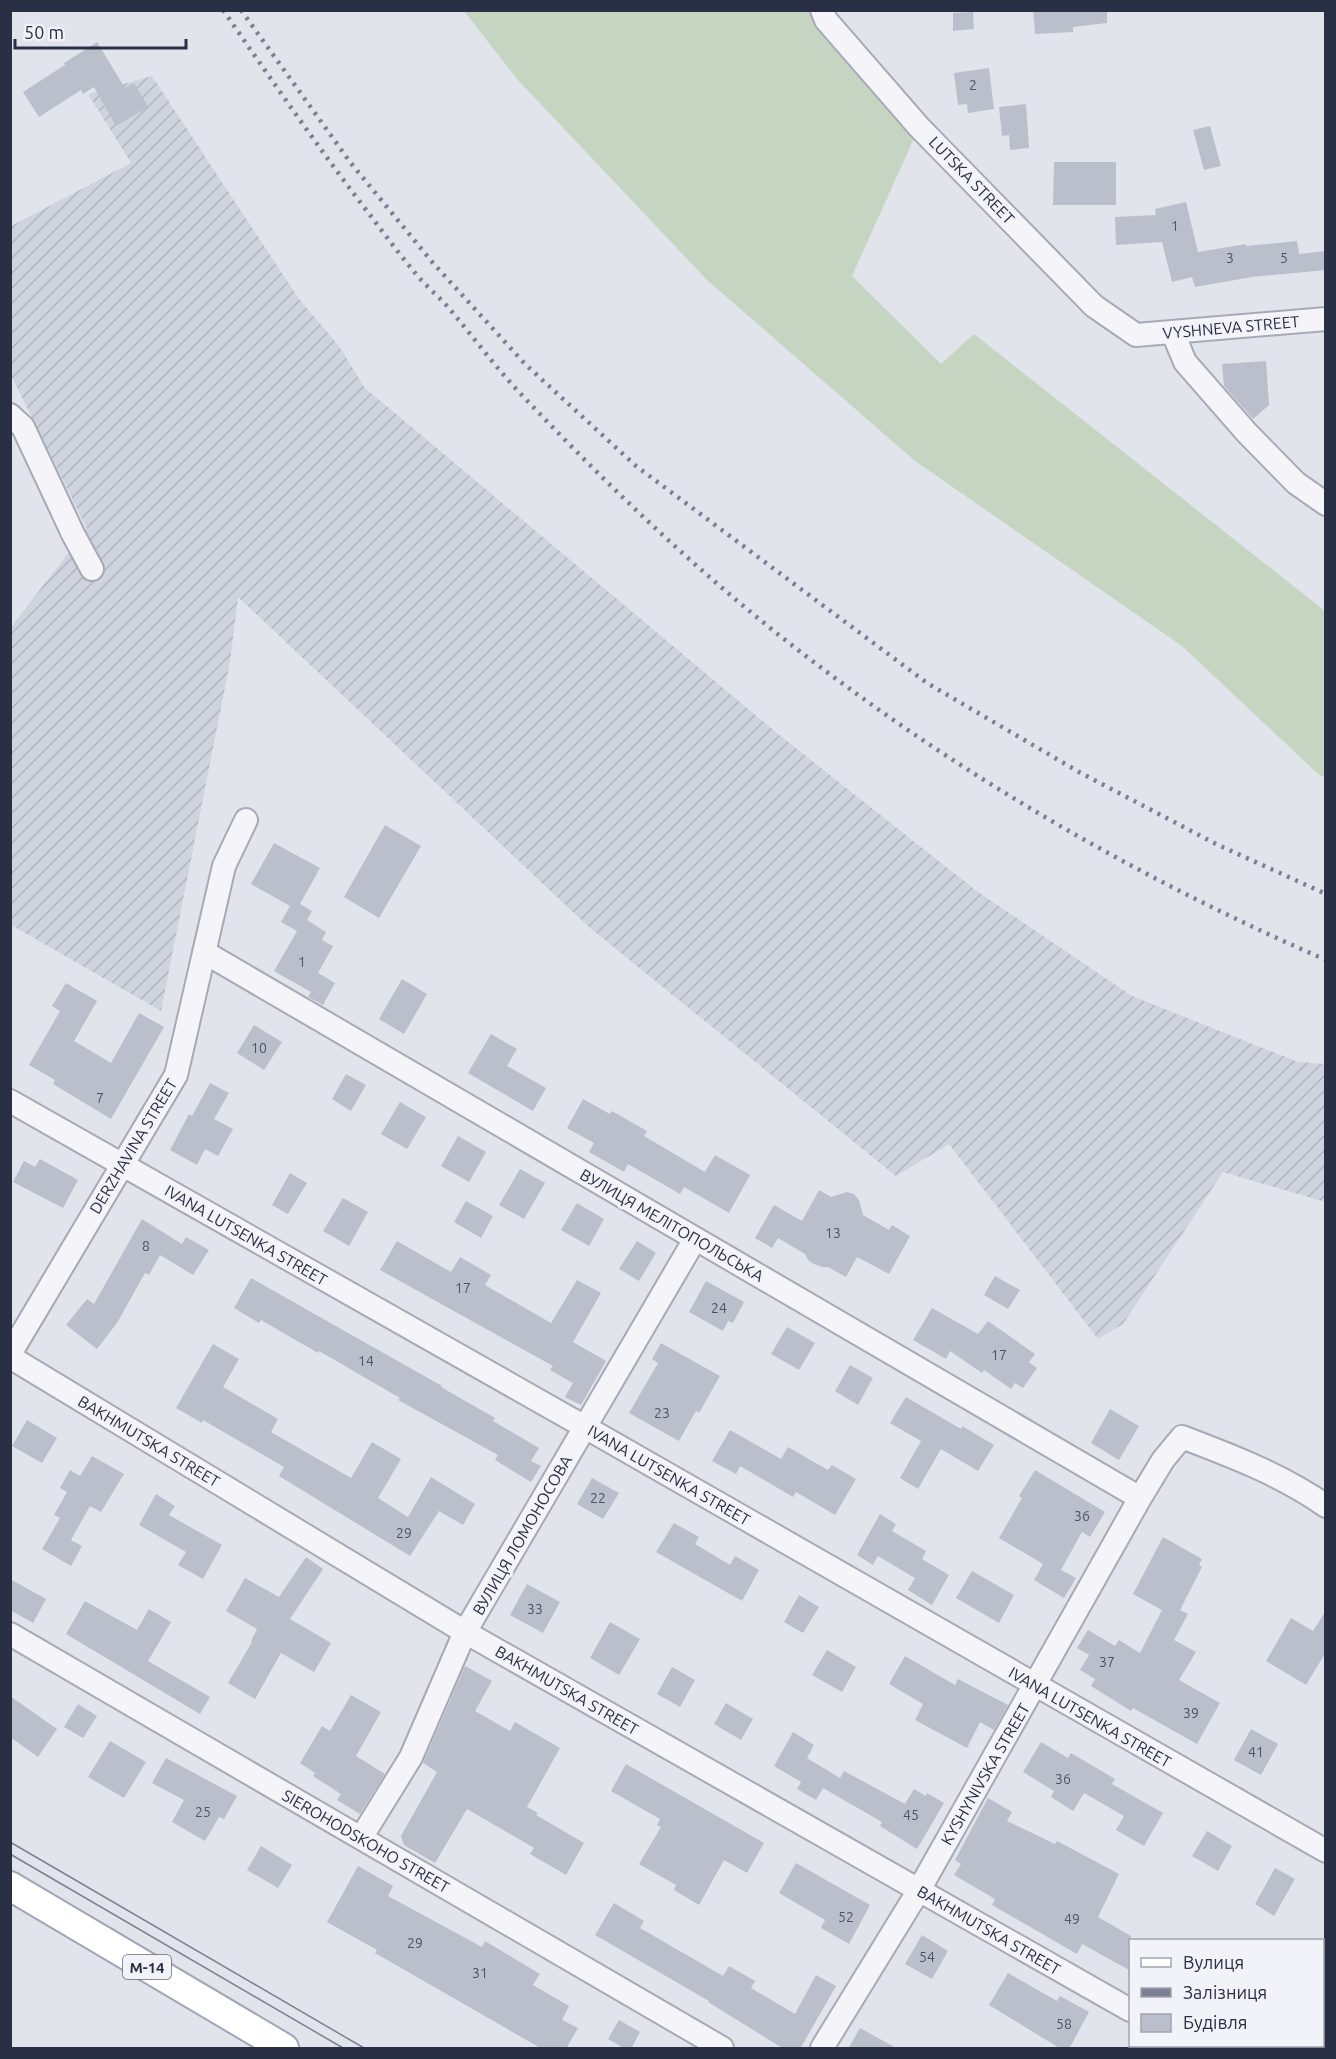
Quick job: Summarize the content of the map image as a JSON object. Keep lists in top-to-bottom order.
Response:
{
  "streets": {
    "main road": ["М-14"],
    "street": [
      "LUTSKA STREET",
      "VYSHNEVA STREET",
      "DERZHAVINA STREET",
      "ВУЛИЦЯ МЕЛІТОПОЛЬСЬКА",
      "IVANA LUTSENKA STREET",
      "BAKHMUTSKA STREET",
      "ВУЛИЦЯ ЛОМОНОСОВА",
      "KYSHYNIVSKA STREET",
      "SIEROHODSKOHO STREET"
    ]
  },
  "crossings": [
    ["LUTSKA STREET", "VYSHNEVA STREET"],
    ["DERZHAVINA STREET", "ВУЛИЦЯ МЕЛІТОПОЛЬСЬКА"],
    ["DERZHAVINA STREET", "IVANA LUTSENKA STREET"],
    ["DERZHAVINA STREET", "BAKHMUTSKA STREET"],
    ["ВУЛИЦЯ МЕЛІТОПОЛЬСЬКА", "ВУЛИЦЯ ЛОМОНОСОВА"],
    ["ВУЛИЦЯ МЕЛІТОПОЛЬСЬКА", "KYSHYNIVSKA STREET"],
    ["IVANA LUTSENKA STREET", "ВУЛИЦЯ ЛОМОНОСОВА"],
    ["IVANA LUTSENKA STREET", "KYSHYNIVSKA STREET"],
    ["BAKHMUTSKA STREET", "ВУЛИЦЯ ЛОМОНОСОВА"],
    ["BAKHMUTSKA STREET", "KYSHYNIVSKA STREET"],
    ["ВУЛИЦЯ ЛОМОНОСОВА", "SIEROHODSKOHO STREET"]
  ],
  "house_numbers": [
    "2",
    "1",
    "3",
    "5",
    "1",
    "10",
    "7",
    "13",
    "8",
    "17",
    "24",
    "17",
    "14",
    "23",
    "22",
    "36",
    "29",
    "33",
    "37",
    "39",
    "41",
    "36",
    "25",
    "45",
    "52",
    "49",
    "29",
    "54",
    "31",
    "58"
  ],
  "legend": ["Вулиця", "Залізниця", "Будівля"],
  "scale_bar": "50 m"
}
